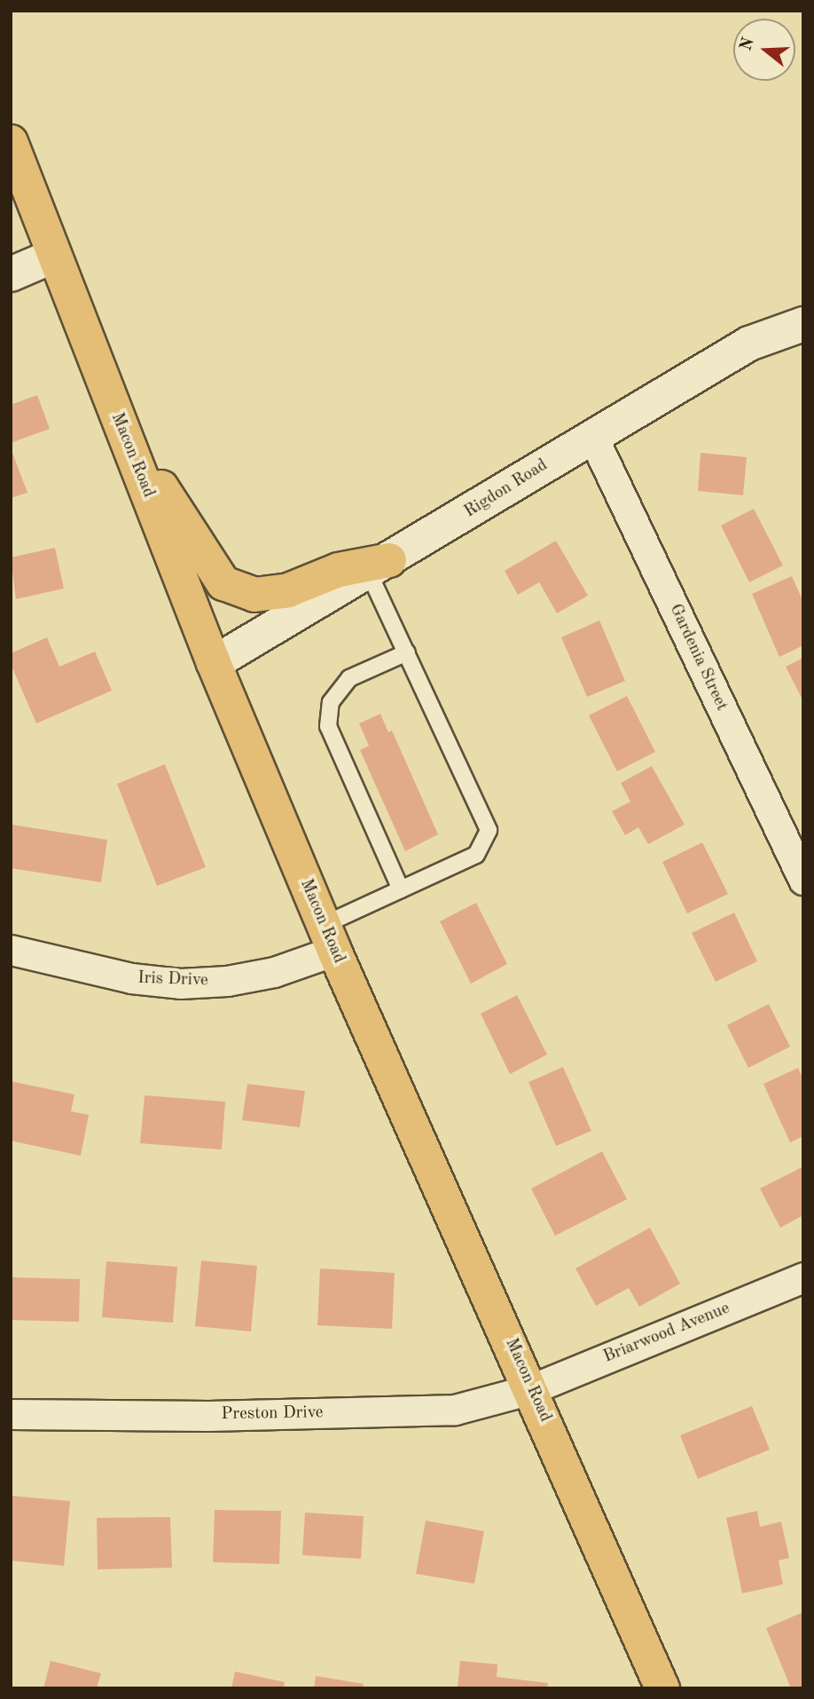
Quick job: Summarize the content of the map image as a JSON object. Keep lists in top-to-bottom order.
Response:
{
  "streets": {
    "main road": ["Macon Road"],
    "street": [
      "Rigdon Road",
      "Gardenia Street",
      "Iris Drive",
      "Briarwood Avenue",
      "Preston Drive"
    ]
  },
  "crossings": [
    ["Macon Road", "Rigdon Road"],
    ["Macon Road", "Iris Drive"],
    ["Macon Road", "Briarwood Avenue"],
    ["Macon Road", "Preston Drive"],
    ["Rigdon Road", "Gardenia Street"],
    ["Briarwood Avenue", "Preston Drive"]
  ],
  "north": "left"
}
